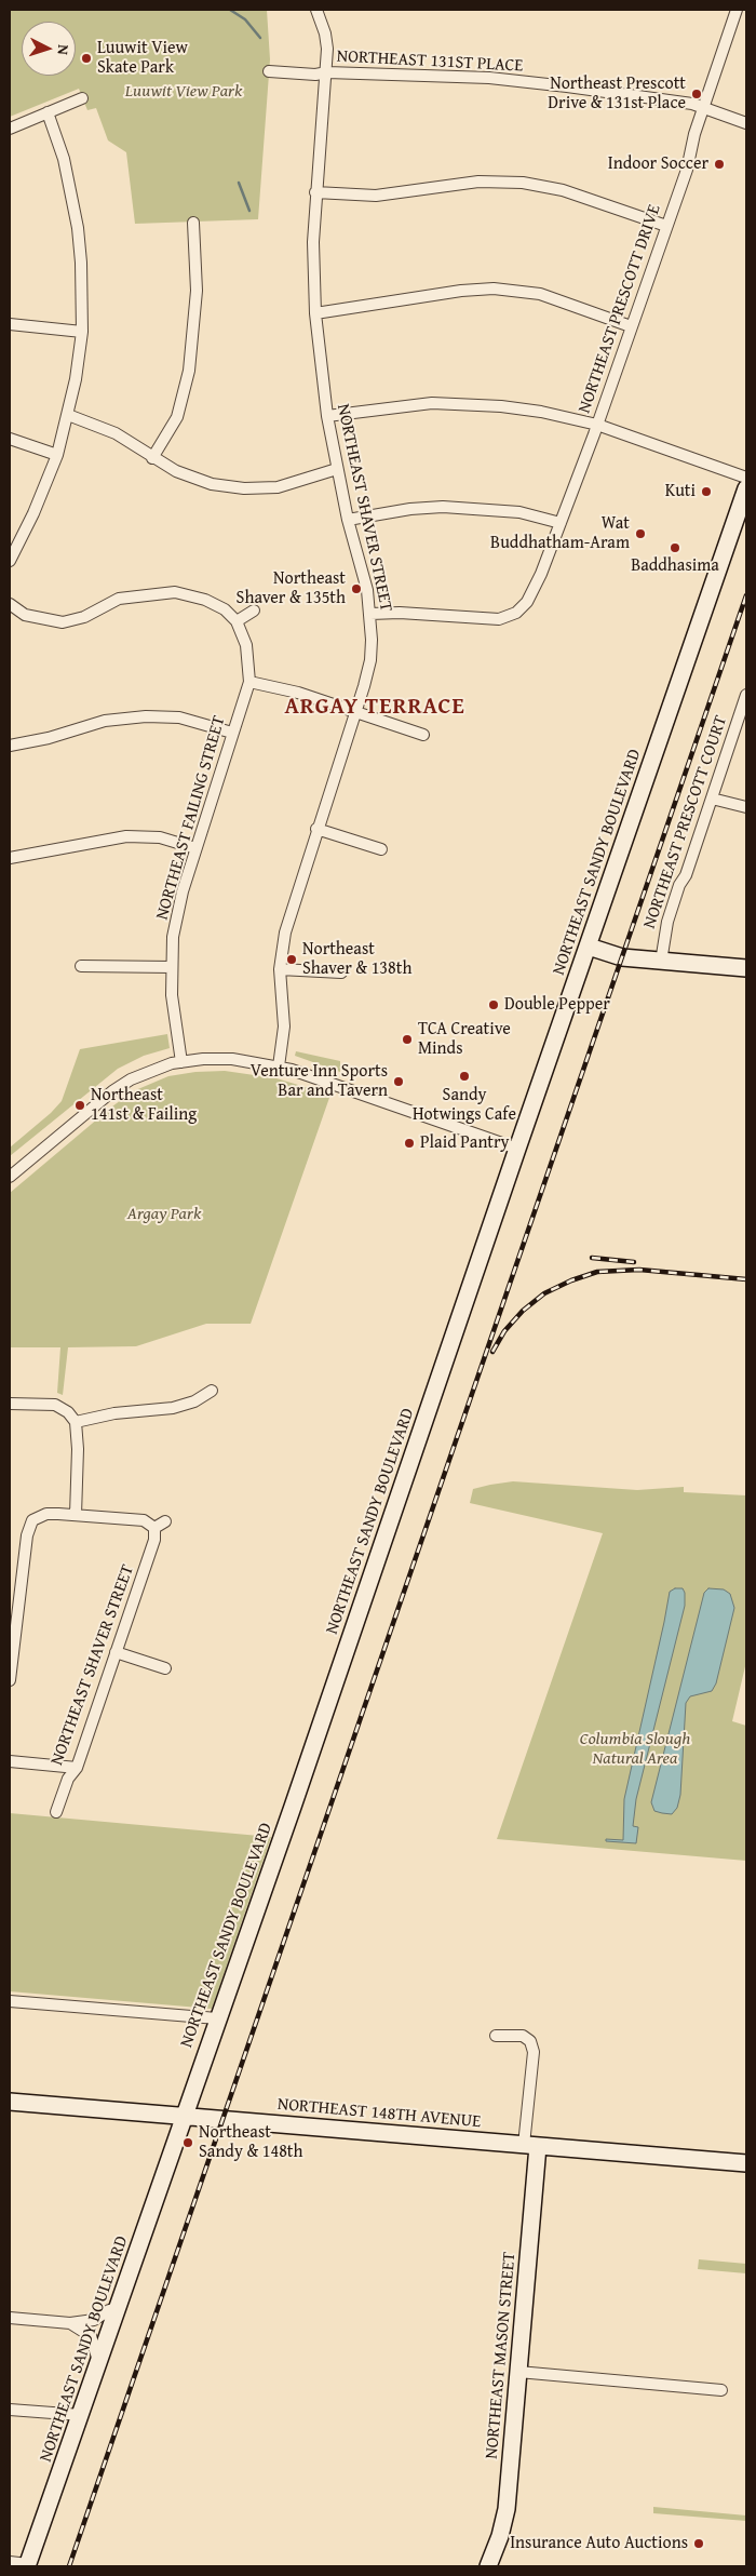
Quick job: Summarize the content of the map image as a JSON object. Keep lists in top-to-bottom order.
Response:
{
  "streets": {
    "main road": ["NORTHEAST SANDY BOULEVARD", "NORTHEAST 148TH AVENUE", "NORTHEAST MASON STREET"],
    "street": [
      "NORTHEAST 131ST PLACE",
      "NORTHEAST PRESCOTT DRIVE",
      "NORTHEAST SHAVER STREET",
      "NORTHEAST FAILING STREET",
      "NORTHEAST PRESCOTT COURT"
    ]
  },
  "crossings": [
    ["NORTHEAST 131ST PLACE", "NORTHEAST PRESCOTT DRIVE"],
    ["NORTHEAST 131ST PLACE", "NORTHEAST SHAVER STREET"],
    ["NORTHEAST PRESCOTT DRIVE", "NORTHEAST SHAVER STREET"],
    ["NORTHEAST SANDY BOULEVARD", "NORTHEAST 148TH AVENUE"],
    ["NORTHEAST 148TH AVENUE", "NORTHEAST MASON STREET"]
  ],
  "districts": ["ARGAY TERRACE"],
  "parks": ["Luuwit View Park", "Argay Park", "Columbia Slough Natural Area"],
  "places": [
    "Luuwit View Skate Park",
    "Northeast Prescott Drive & 131st Place",
    "Indoor Soccer",
    "Kuti",
    "Wat Buddhatham-Aram",
    "Baddhasima",
    "Northeast Shaver & 135th",
    "Northeast Shaver & 138th",
    "Double Pepper",
    "TCA Creative Minds",
    "Sandy Hotwings Cafe",
    "Venture Inn Sports Bar and Tavern",
    "Northeast 141st & Failing",
    "Plaid Pantry",
    "Northeast Sandy & 148th",
    "Insurance Auto Auctions"
  ],
  "north": "right"
}
